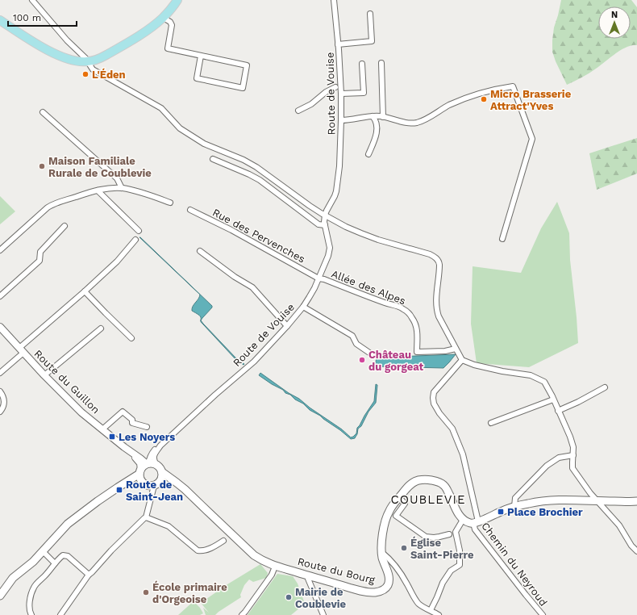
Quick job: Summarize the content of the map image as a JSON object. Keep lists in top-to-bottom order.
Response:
{
  "streets": {
    "main road": ["Route du Bourg"],
    "street": [
      "Route de Vouise",
      "Rue des Pervenches",
      "Allée des Alpes",
      "Route du Guillon",
      "Chemin du Neyroud"
    ]
  },
  "crossings": [
    ["Route de Vouise", "Rue des Pervenches"],
    ["Route de Vouise", "Allée des Alpes"],
    ["Route de Vouise", "Route du Guillon"],
    ["Route de Vouise", "Route du Bourg"],
    ["Rue des Pervenches", "Allée des Alpes"],
    ["Route du Guillon", "Route du Bourg"]
  ],
  "districts": ["COUBLEVIE"],
  "places": {
    "other": [
      "L'Éden",
      "Micro Brasserie Attract'Yves",
      "Maison Familiale Rurale de Coublevie",
      "Château du gorgeat",
      "Église Saint-Pierre",
      "École primaire d'Orgeoise",
      "Mairie de Coublevie"
    ],
    "transit": ["Les Noyers", "Route de Saint-Jean", "Place Brochier"]
  },
  "scale_bar": "100 m",
  "north": "top"
}
